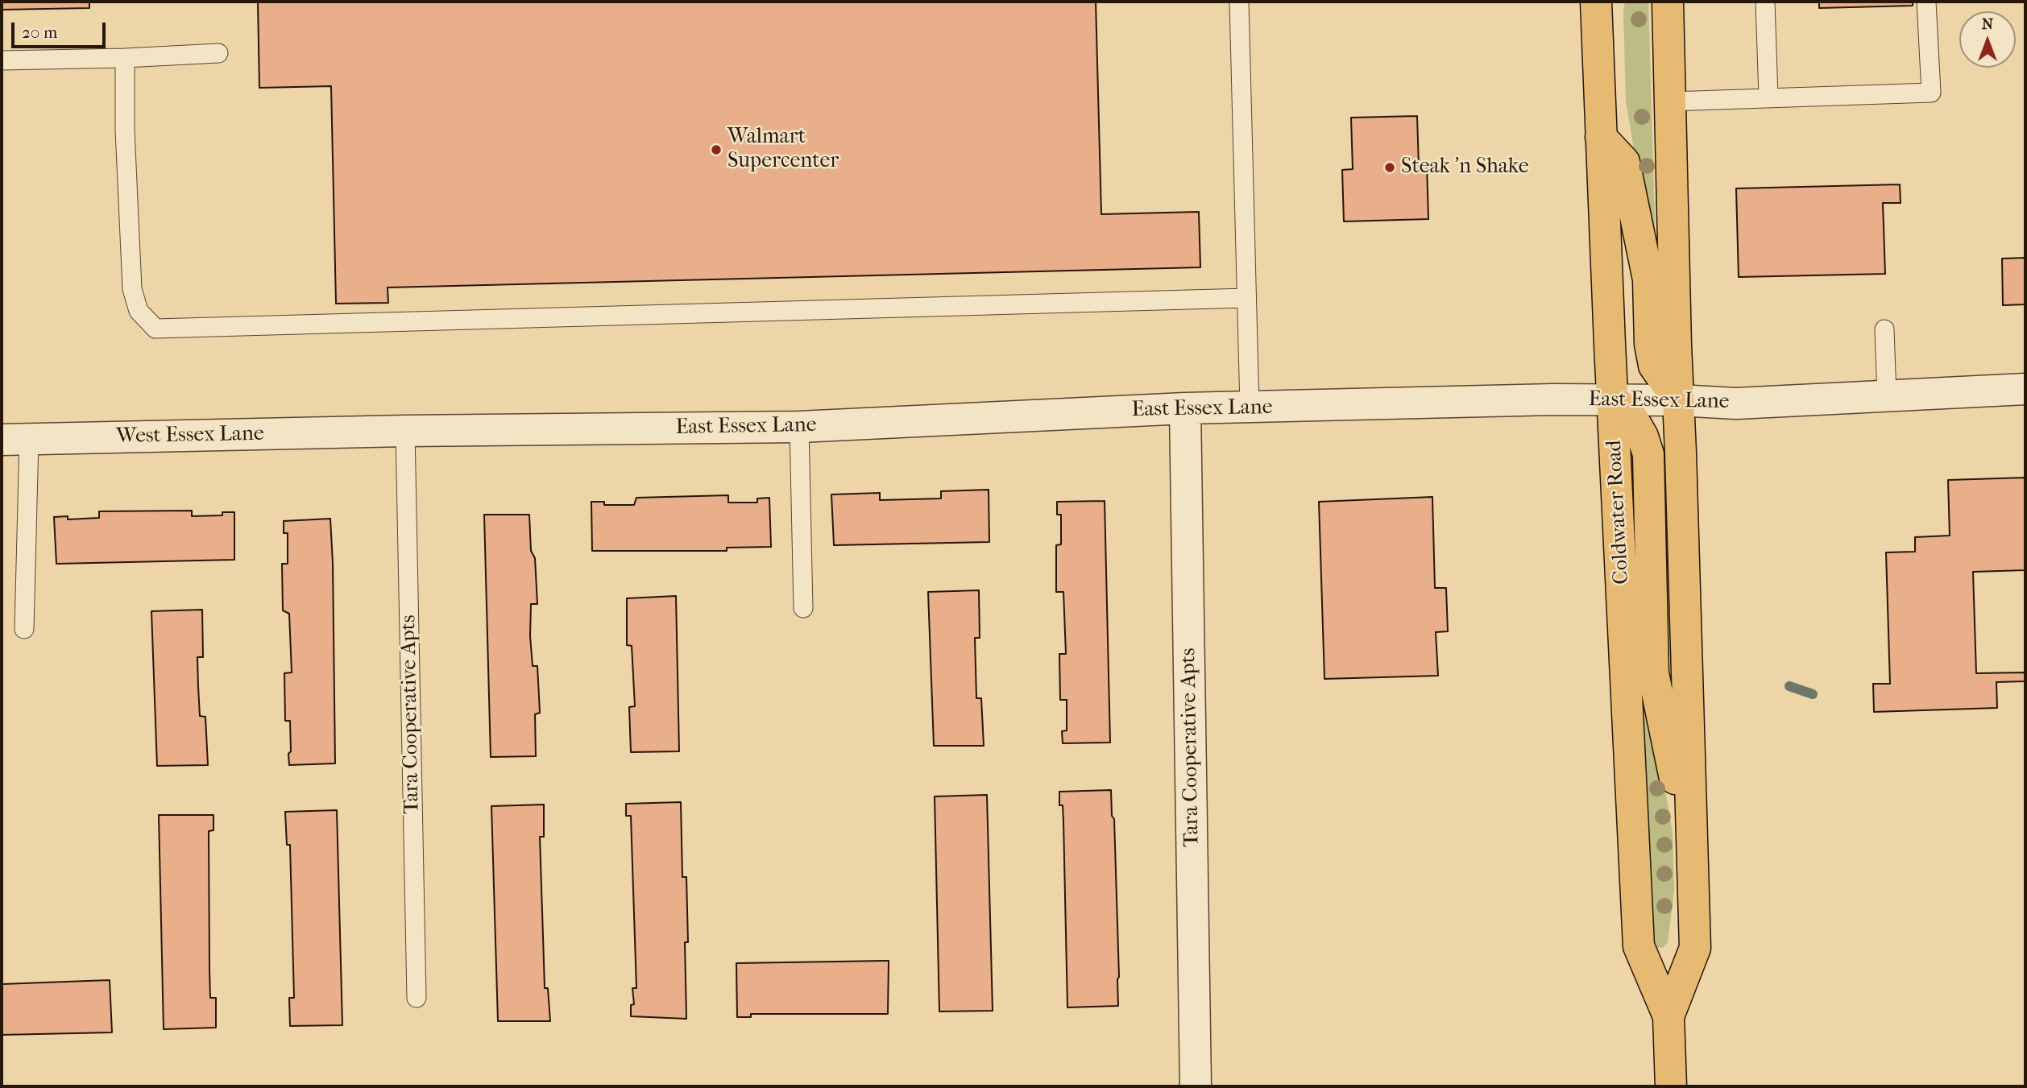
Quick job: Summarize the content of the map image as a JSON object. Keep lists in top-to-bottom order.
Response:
{
  "streets": {
    "main road": ["Coldwater Road"],
    "street": ["East Essex Lane", "West Essex Lane", "Tara Cooperative Apts"]
  },
  "crossings": [
    ["East Essex Lane", "West Essex Lane"],
    ["East Essex Lane", "Coldwater Road"],
    ["East Essex Lane", "Tara Cooperative Apts"],
    ["West Essex Lane", "Tara Cooperative Apts"]
  ],
  "places": ["Walmart Supercenter", "Steak 'n Shake"],
  "scale_bar": "20 m",
  "north": "top"
}
